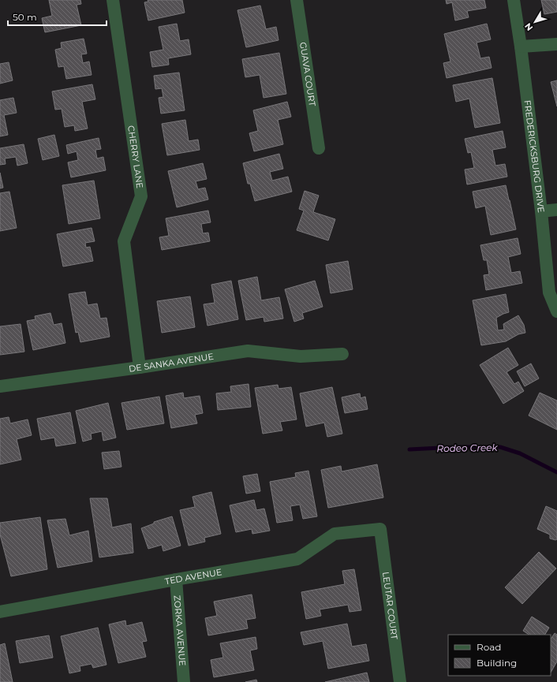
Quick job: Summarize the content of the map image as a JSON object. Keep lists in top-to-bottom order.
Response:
{
  "streets": {
    "street": [
      "GUAVA COURT",
      "FREDERICKSBURG DRIVE",
      "CHERRY LANE",
      "DE SANKA AVENUE",
      "TED AVENUE",
      "LEUTAR COURT",
      "ZORKA AVENUE"
    ]
  },
  "crossings": [
    ["CHERRY LANE", "DE SANKA AVENUE"],
    ["TED AVENUE", "LEUTAR COURT"],
    ["TED AVENUE", "ZORKA AVENUE"]
  ],
  "water": ["Rodeo Creek"],
  "legend": ["Road", "Building"],
  "scale_bar": "50 m",
  "north": "bottom left"
}
